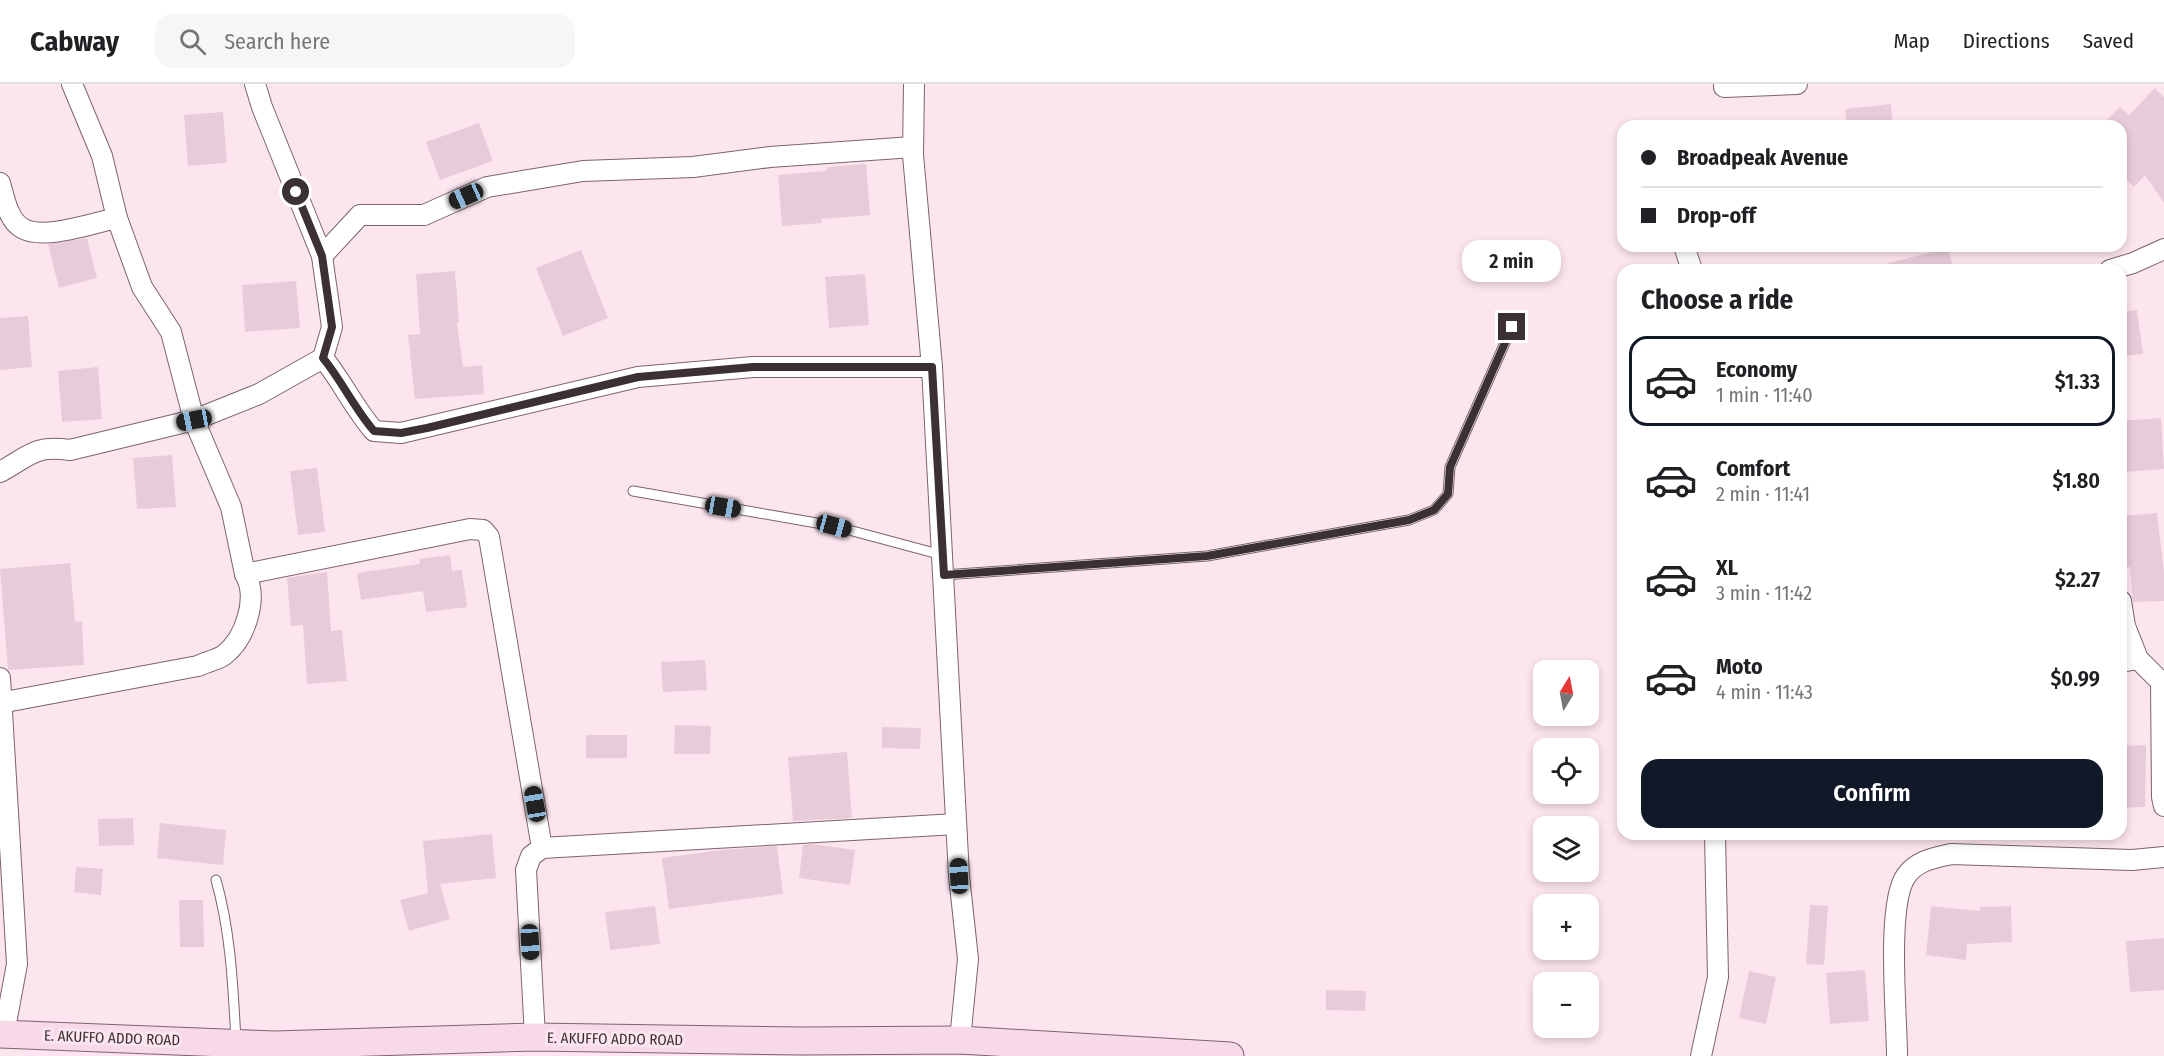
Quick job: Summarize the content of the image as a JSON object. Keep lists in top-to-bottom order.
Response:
{
  "streets": {
    "main road": ["E. AKUFFO ADDO ROAD"]
  },
  "north": "top",
  "page": {
    "header": "Cabway",
    "search": "Search here",
    "nav": ["Map", "Directions", "Saved"],
    "banner": ["Broadpeak Avenue", "Drop-off"],
    "bubble": "2 min",
    "heading": "Choose a ride",
    "list": [
      {
        "name": "Economy",
        "note": "1 min · 11:40",
        "value": "$1.33"
      },
      {
        "name": "Comfort",
        "note": "2 min · 11:41",
        "value": "$1.80"
      },
      {
        "name": "XL",
        "note": "3 min · 11:42",
        "value": "$2.27"
      },
      {
        "name": "Moto",
        "note": "4 min · 11:43",
        "value": "$0.99"
      }
    ],
    "map_buttons": ["+", "−"],
    "buttons": "Confirm"
  }
}
